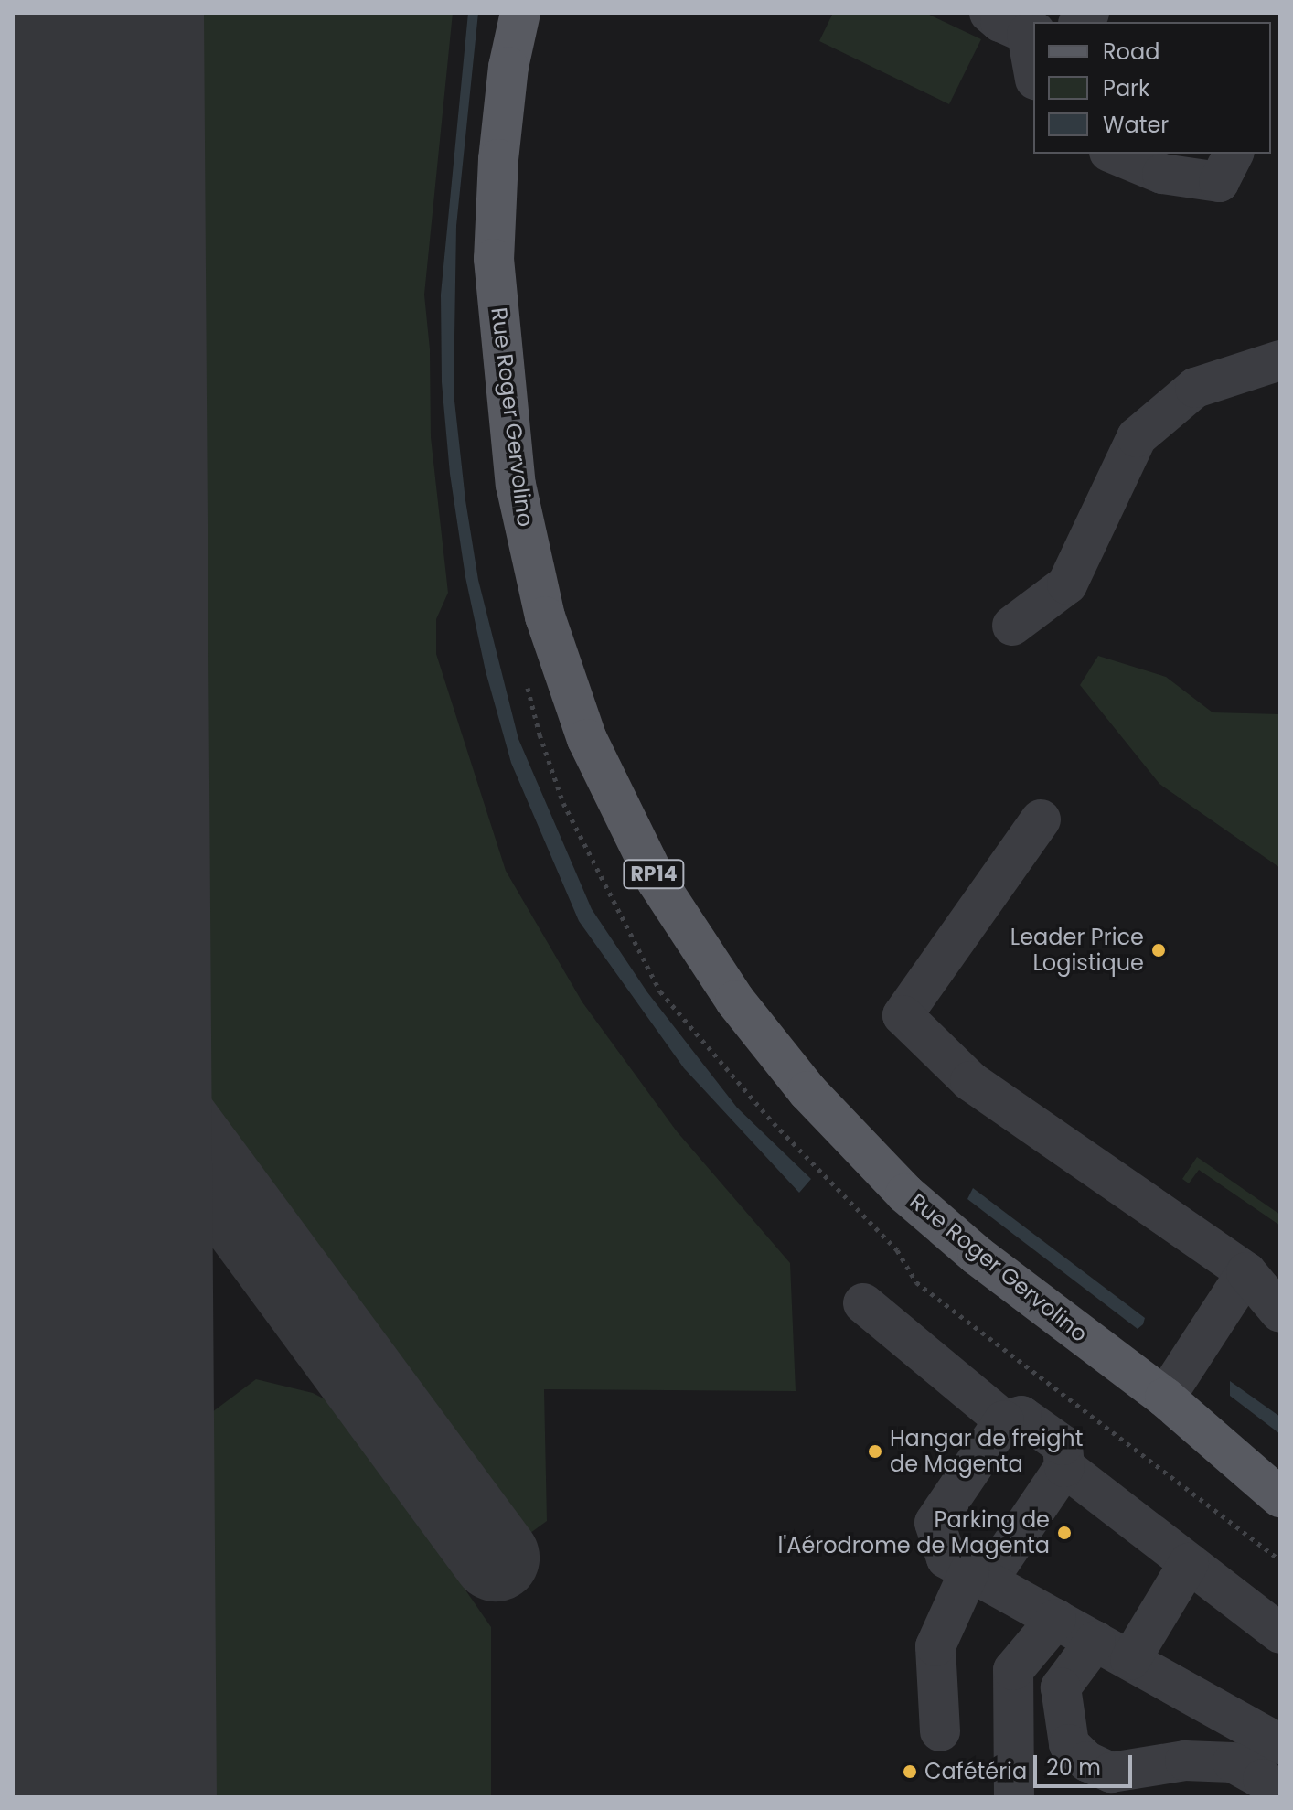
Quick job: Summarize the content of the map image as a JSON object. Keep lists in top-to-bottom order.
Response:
{
  "streets": {
    "main road": ["Rue Roger Gervolino", "RP14"]
  },
  "places": [
    "Leader Price Logistique",
    "Hangar de freight de Magenta",
    "Parking de l'Aérodrome de Magenta",
    "Cafétéria"
  ],
  "legend": ["Road", "Park", "Water"],
  "scale_bar": "20 m"
}
